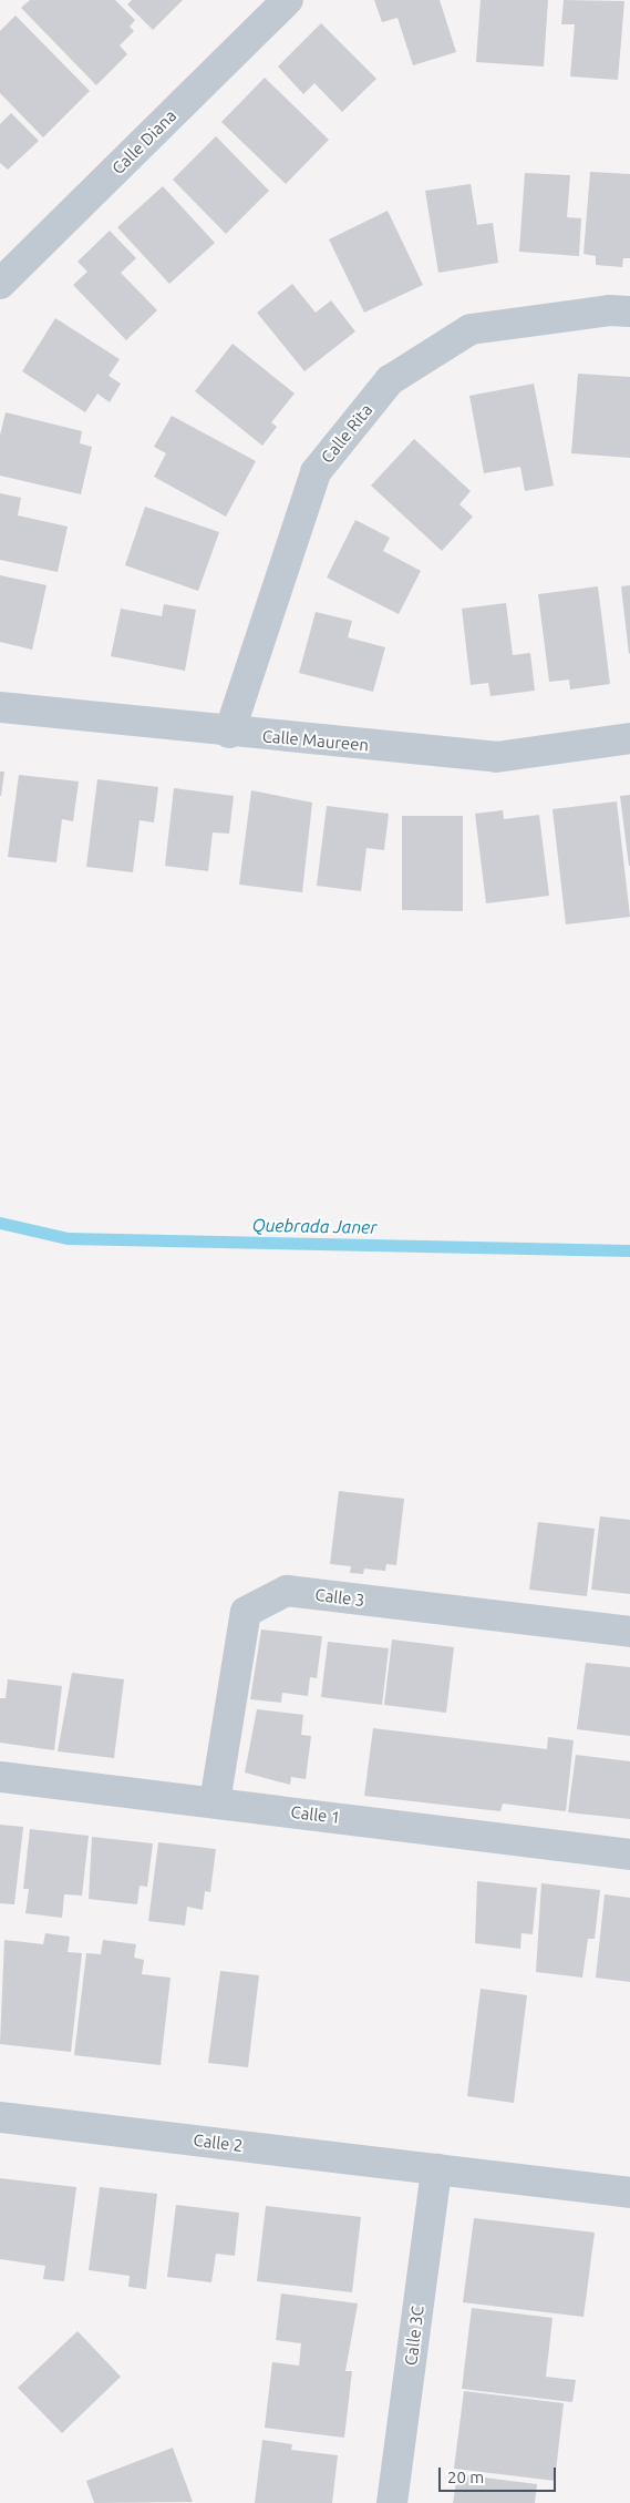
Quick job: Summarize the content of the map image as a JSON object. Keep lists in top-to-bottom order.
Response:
{
  "streets": {
    "street": [
      "Calle Diana",
      "Calle Rita",
      "Calle Maureen",
      "Calle 3",
      "Calle 1",
      "Calle 2",
      "Calle 3C"
    ]
  },
  "crossings": [
    ["Calle Rita", "Calle Maureen"],
    ["Calle 3", "Calle 1"],
    ["Calle 2", "Calle 3C"]
  ],
  "water": ["Quebrada Janer"],
  "scale_bar": "20 m"
}
